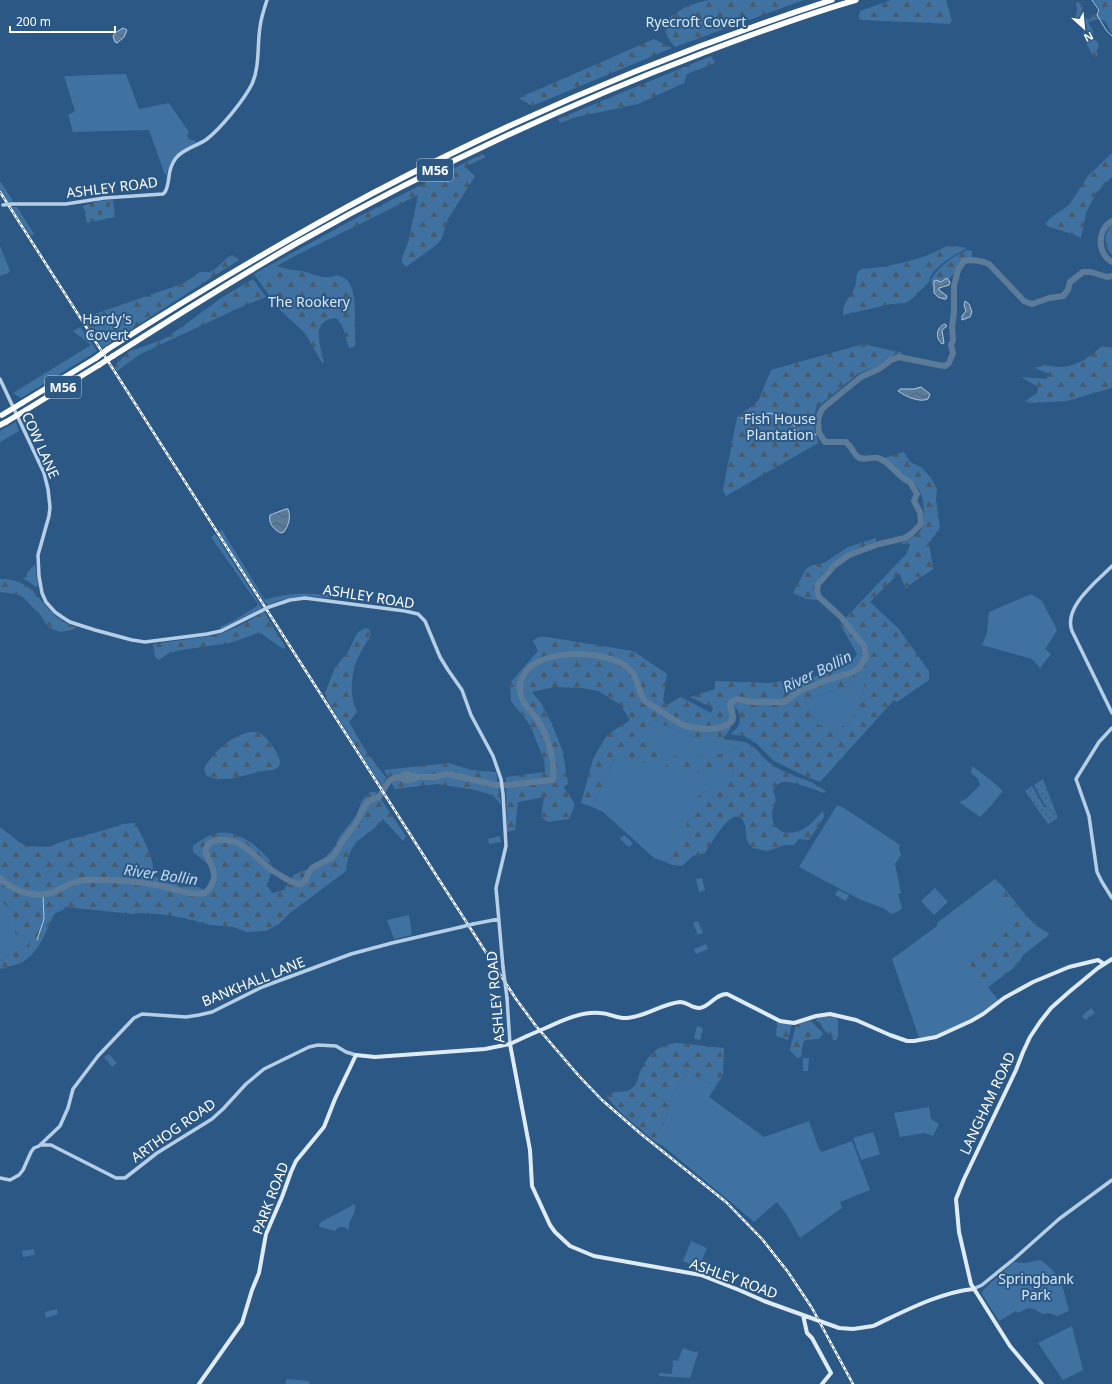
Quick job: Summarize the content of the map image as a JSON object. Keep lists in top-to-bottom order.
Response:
{
  "streets": {
    "highway": ["M56"],
    "main road": ["ASHLEY ROAD", "LANGHAM ROAD", "PARK ROAD"],
    "street": ["COW LANE", "BANKHALL LANE", "ARTHOG ROAD"]
  },
  "crossings": [
    ["ASHLEY ROAD", "COW LANE"],
    ["ASHLEY ROAD", "BANKHALL LANE"],
    ["ASHLEY ROAD", "LANGHAM ROAD"],
    ["BANKHALL LANE", "ARTHOG ROAD"],
    ["ARTHOG ROAD", "PARK ROAD"]
  ],
  "water": ["River Bollin"],
  "parks": [
    "Ryecroft Covert",
    "The Rookery",
    "Hardy's Covert",
    "Fish House Plantation",
    "Springbank Park"
  ],
  "scale_bar": "200 m",
  "north": "bottom right"
}
